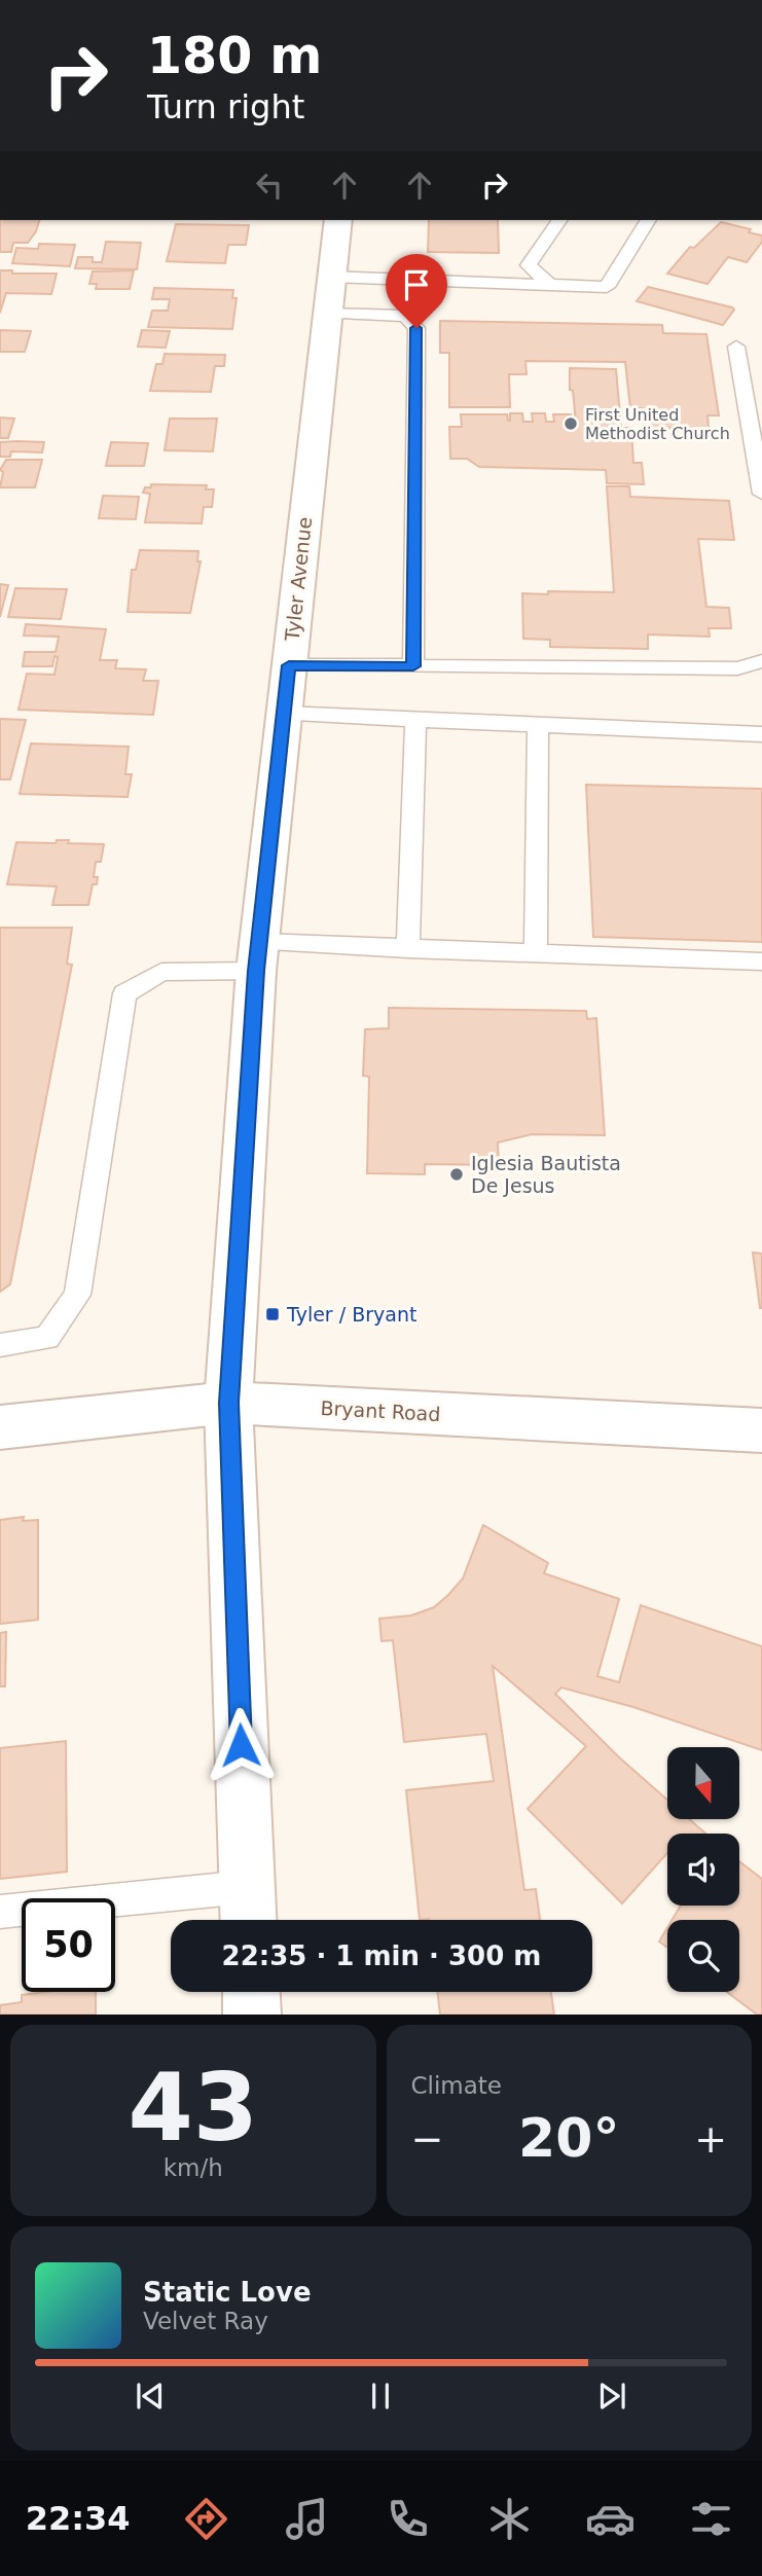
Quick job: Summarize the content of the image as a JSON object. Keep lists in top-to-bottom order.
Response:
{
  "streets": {
    "main road": ["Tyler Avenue", "Bryant Road"]
  },
  "crossings": [
    ["Tyler Avenue", "Bryant Road"]
  ],
  "places": {
    "other": ["First United Methodist Church", "Iglesia Bautista De Jesus"],
    "transit": ["Tyler / Bryant"]
  },
  "north": "bottom",
  "page": {
    "turn": ["180 m", "Turn right"],
    "limit": "50",
    "trip": "22:35 · 1 min · 300 m",
    "tile": [
      ["43", "km/h"],
      "Climate"
    ],
    "heat": ["−", "20°", "+"],
    "song": ["Static Love", "Velvet Ray"],
    "tabs": "22:34"
  }
}
